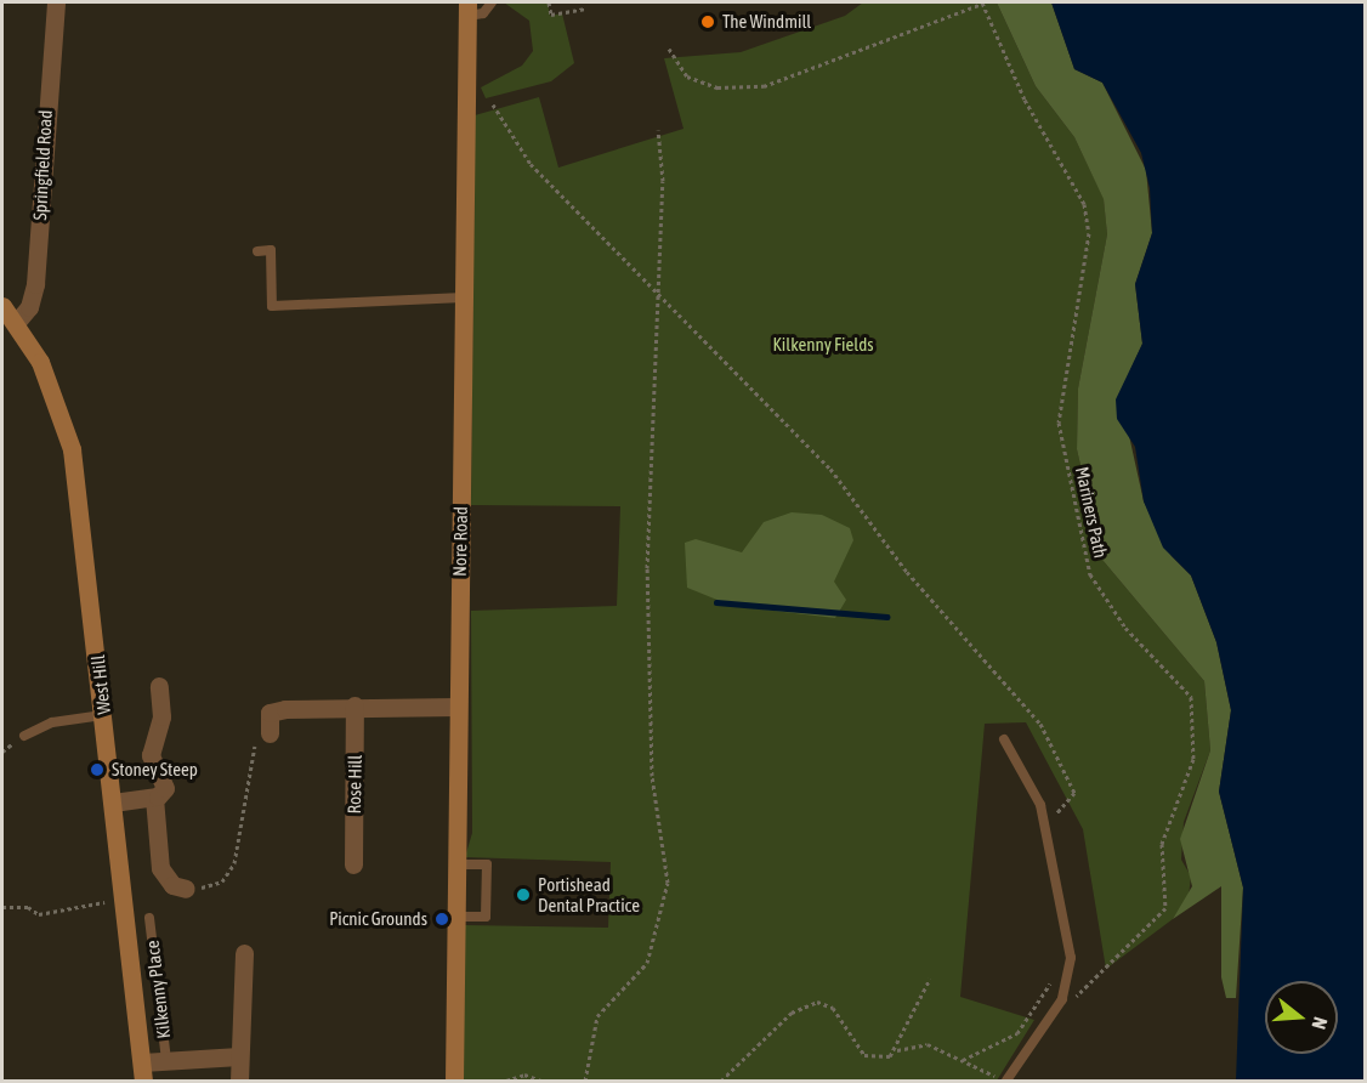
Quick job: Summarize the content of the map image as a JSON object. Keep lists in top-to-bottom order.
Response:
{
  "streets": {
    "street": [
      "Springfield Road",
      "Nore Road",
      "West Hill",
      "Rose Hill",
      "Kilkenny Place"
    ],
    "path": ["Mariners Path"]
  },
  "crossings": [
    ["Springfield Road", "West Hill"],
    ["West Hill", "Kilkenny Place"]
  ],
  "parks": ["Kilkenny Fields"],
  "places": [
    "The Windmill",
    "Stoney Steep",
    "Portishead Dental Practice",
    "Picnic Grounds"
  ],
  "north": "right"
}
